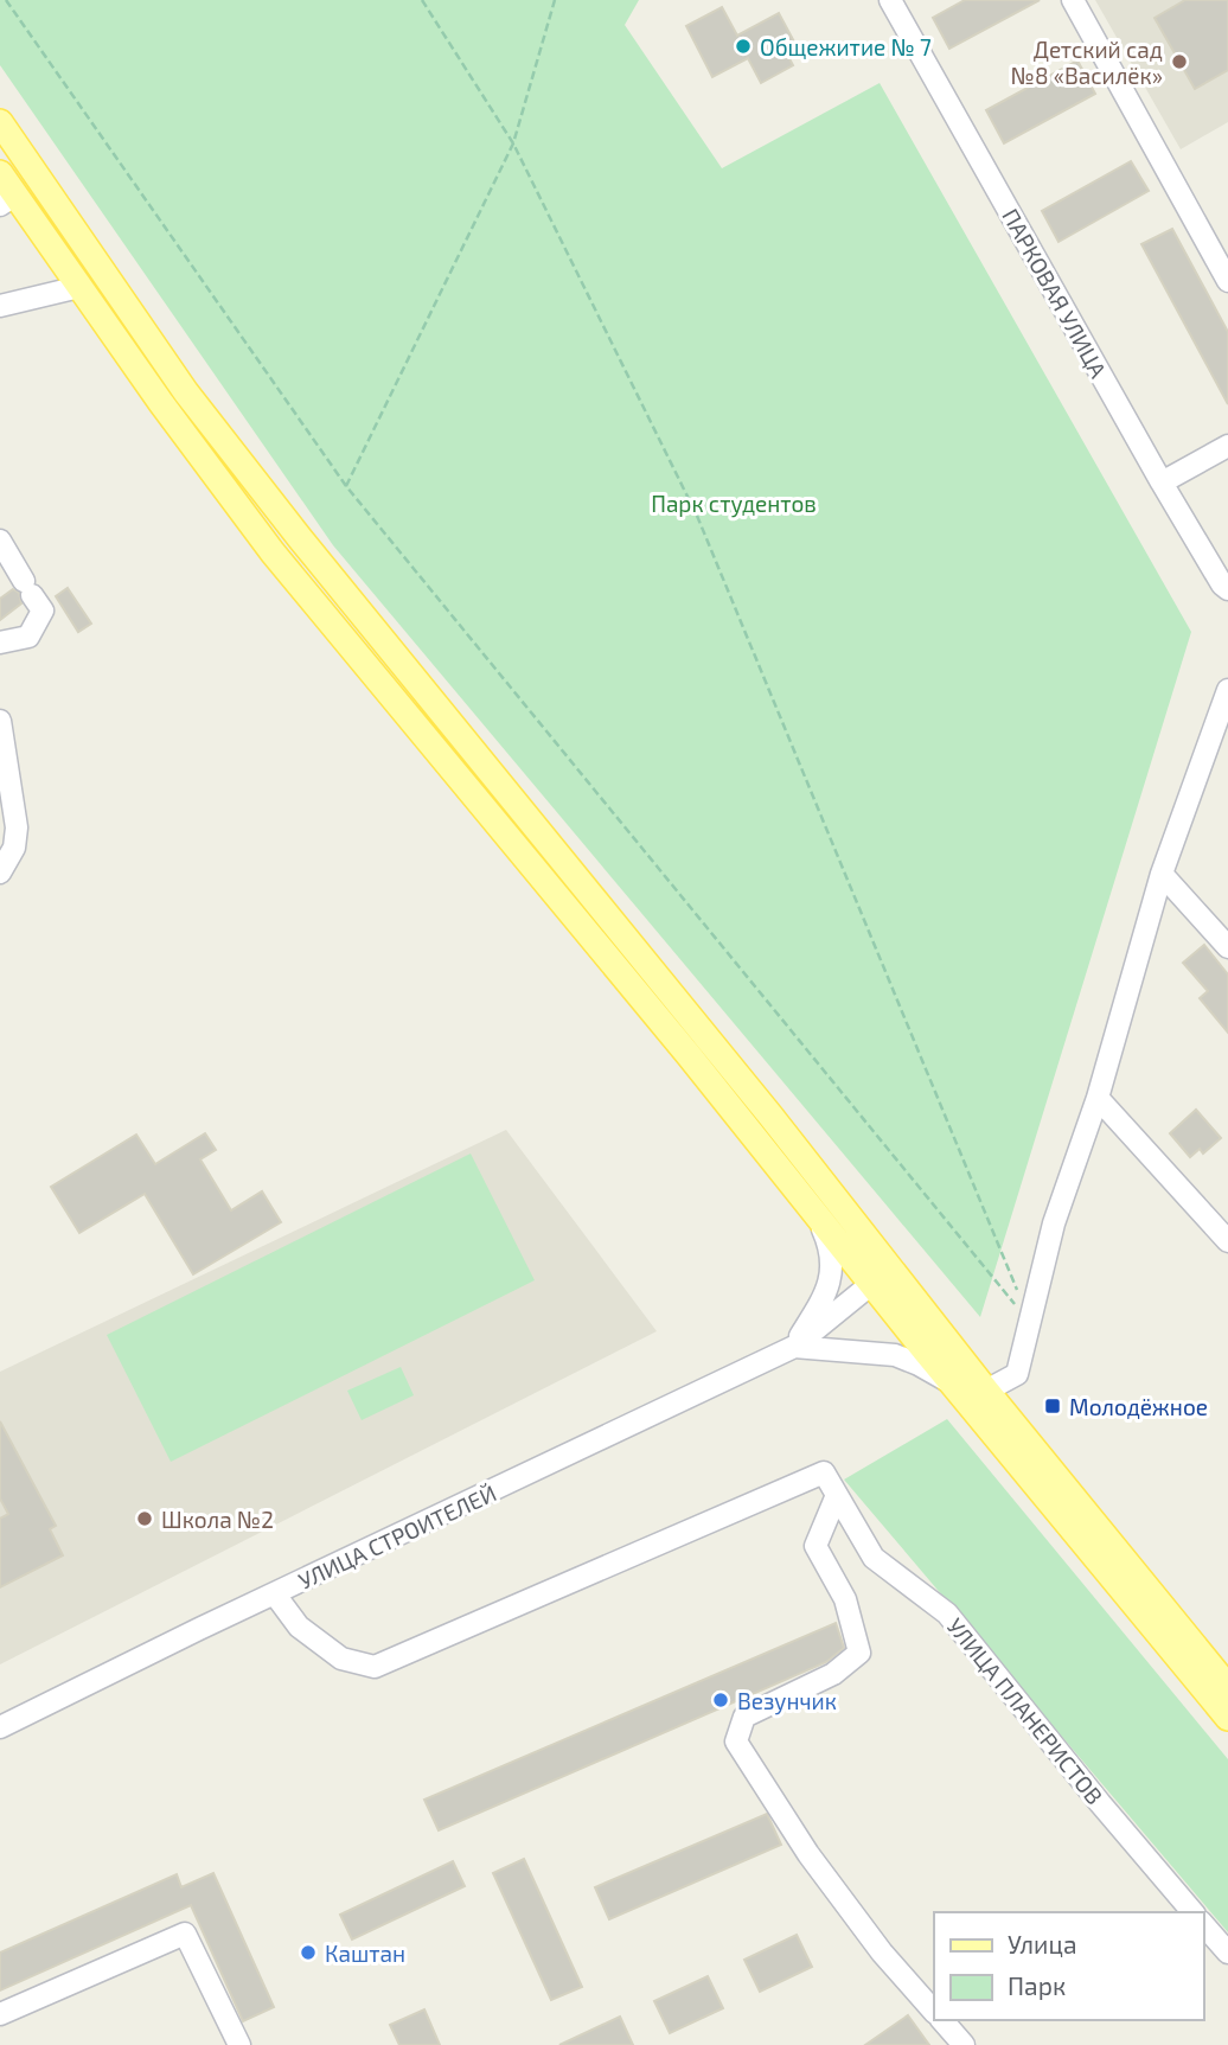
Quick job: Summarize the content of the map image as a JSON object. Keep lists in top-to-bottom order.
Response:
{
  "streets": {
    "street": ["ПАРКОВАЯ УЛИЦА", "УЛИЦА СТРОИТЕЛЕЙ", "УЛИЦА ПЛАНЕРИСТОВ"]
  },
  "crossings": [
    ["УЛИЦА СТРОИТЕЛЕЙ", "УЛИЦА ПЛАНЕРИСТОВ"]
  ],
  "parks": ["Парк студентов"],
  "places": {
    "other": [
      "Общежитие № 7",
      "Детский сад №8 «Василёк»",
      "Школа №2",
      "Везунчик",
      "Каштан"
    ],
    "transit": ["Молодёжное"]
  },
  "legend": ["Улица", "Парк"]
}
